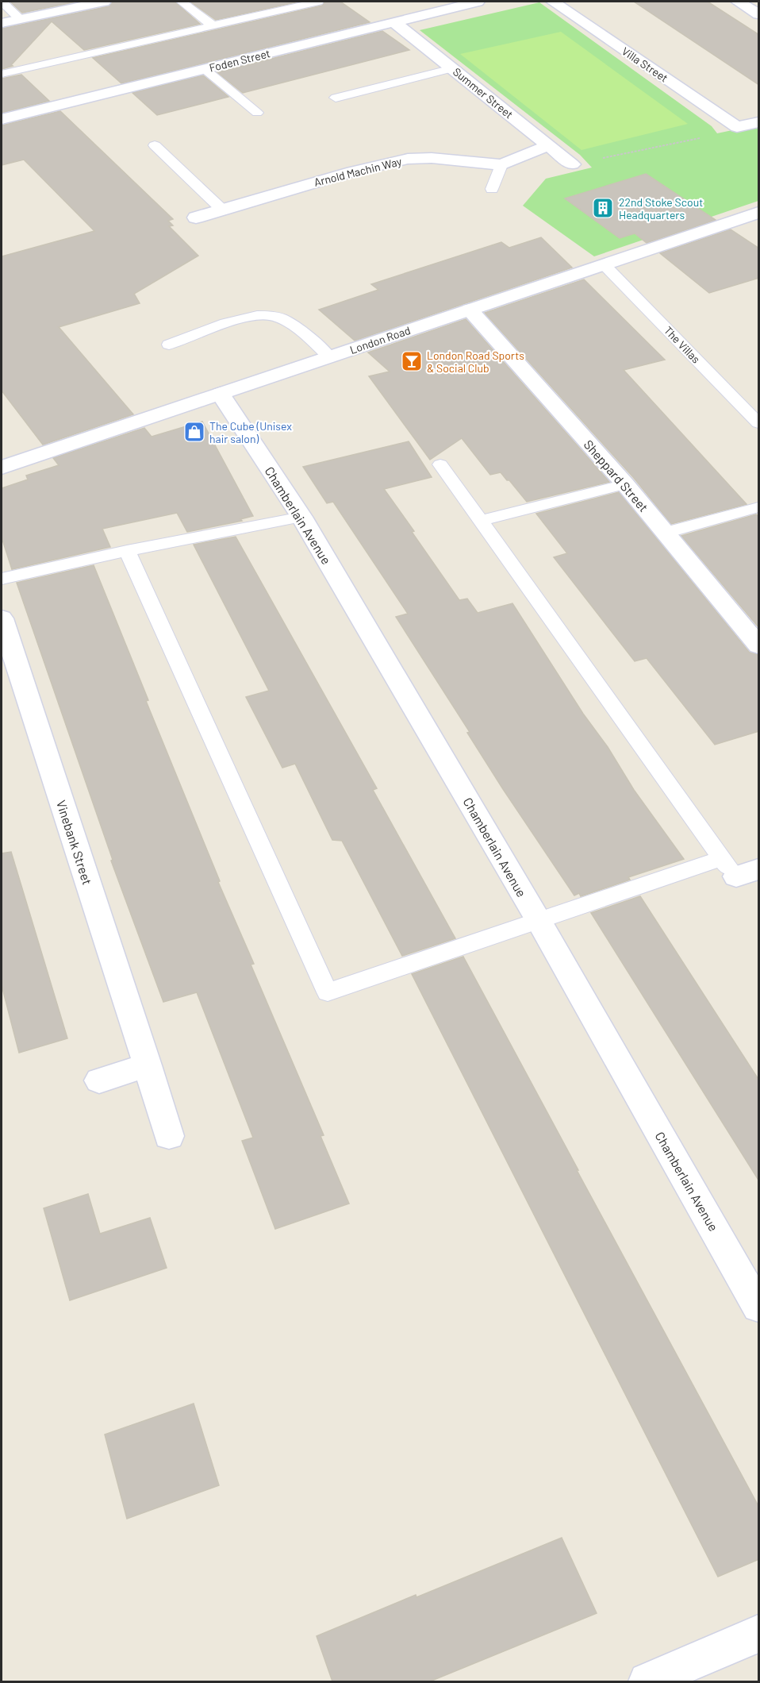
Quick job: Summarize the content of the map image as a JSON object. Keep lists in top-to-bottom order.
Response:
{
  "streets": {
    "street": [
      "Foden Street",
      "Villa Street",
      "Summer Street",
      "Arnold Machin Way",
      "London Road",
      "Sheppard Street",
      "Chamberlain Avenue",
      "Vinebank Street"
    ],
    "lane": ["The Villas"]
  },
  "crossings": [
    ["Foden Street", "Summer Street"],
    ["Summer Street", "Arnold Machin Way"],
    ["London Road", "The Villas"],
    ["London Road", "Sheppard Street"],
    ["London Road", "Chamberlain Avenue"]
  ],
  "places": {
    "building": ["22nd Stoke Scout Headquarters"],
    "bar": ["London Road Sports & Social Club"],
    "shop": ["The Cube (Unisex hair salon)"]
  }
}
